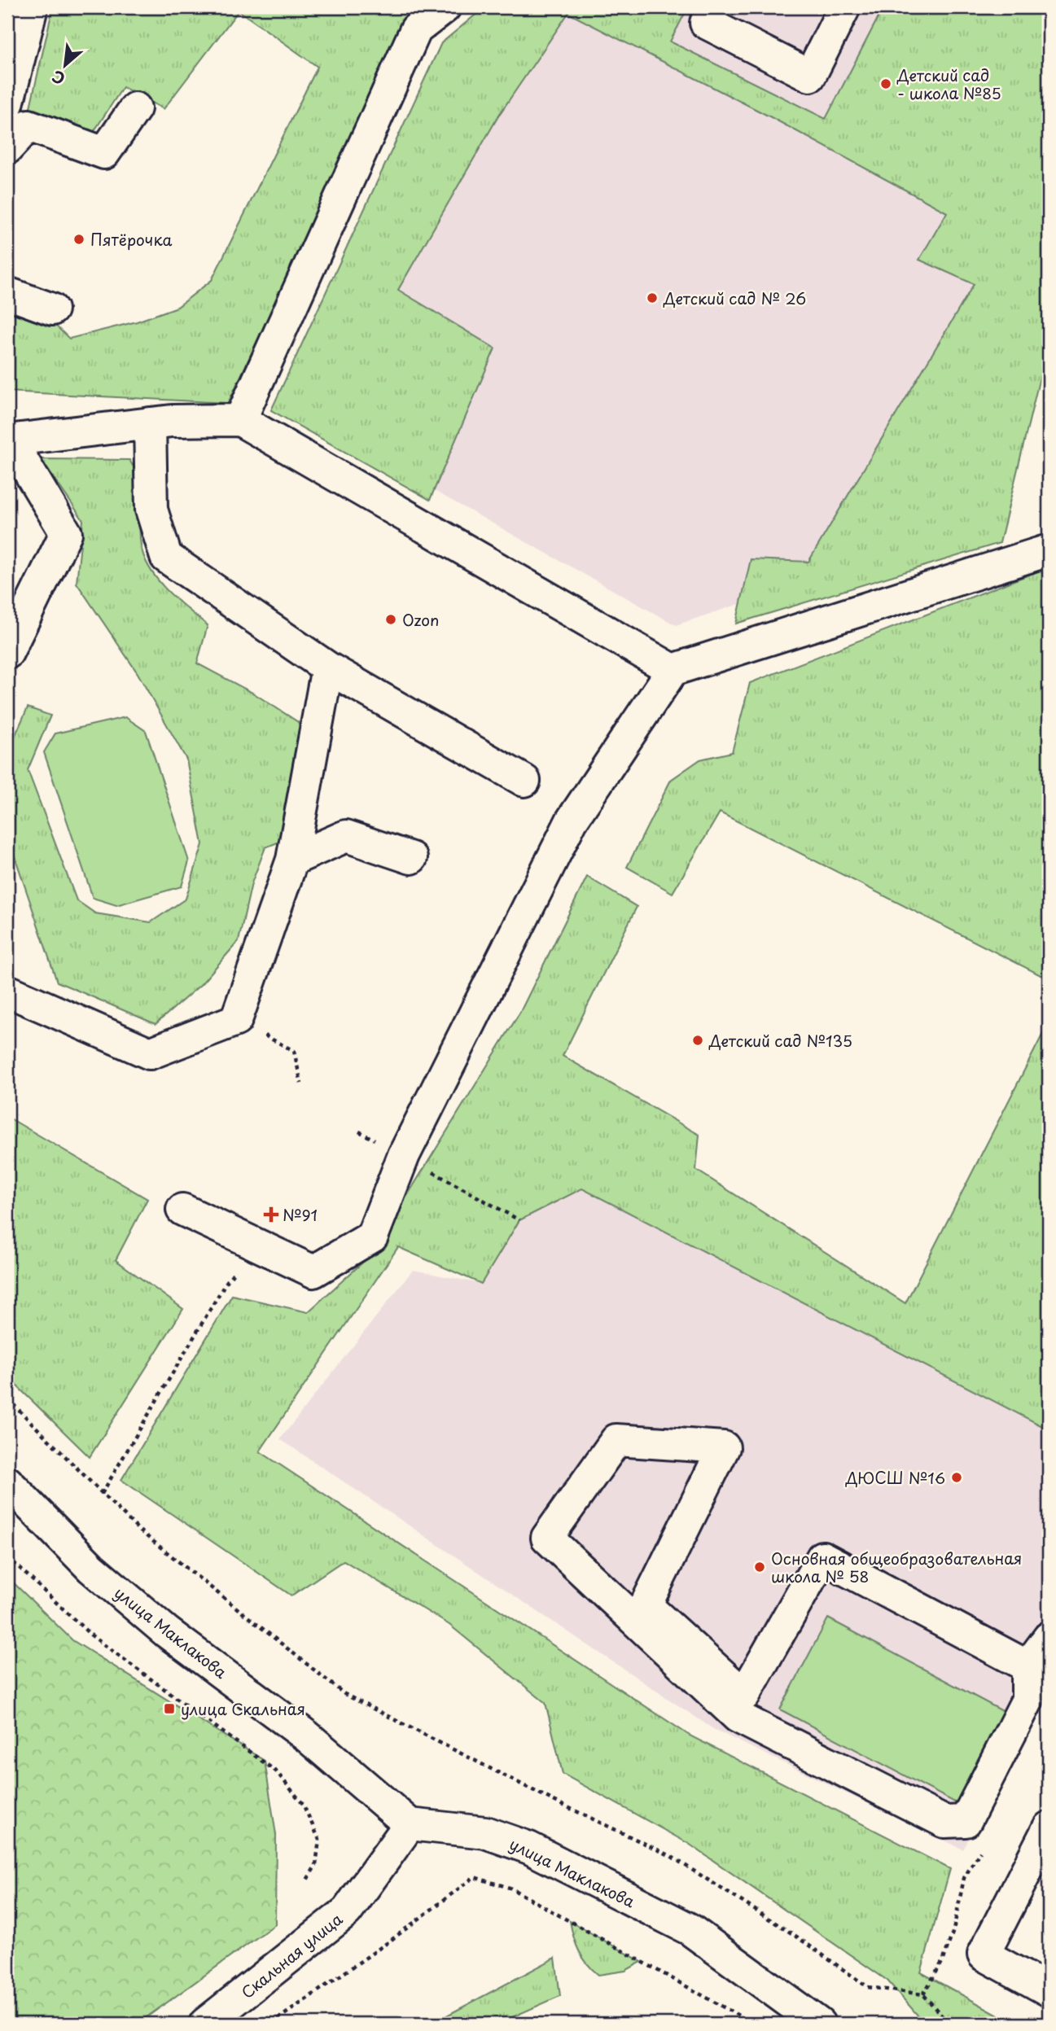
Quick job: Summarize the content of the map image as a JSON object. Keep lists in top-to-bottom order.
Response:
{
  "streets": {
    "street": ["улица Маклакова", "Скальная улица"]
  },
  "crossings": [
    ["улица Маклакова", "Скальная улица"]
  ],
  "places": {
    "other": [
      "Детский сад - школа №85",
      "Пятёрочка",
      "Детский сад № 26",
      "Ozon",
      "Детский сад №135",
      "ДЮСШ №16",
      "Основная общеобразовательная школа № 58"
    ],
    "health": ["№91"],
    "transit": ["улица Скальная"]
  },
  "north": "bottom left"
}
